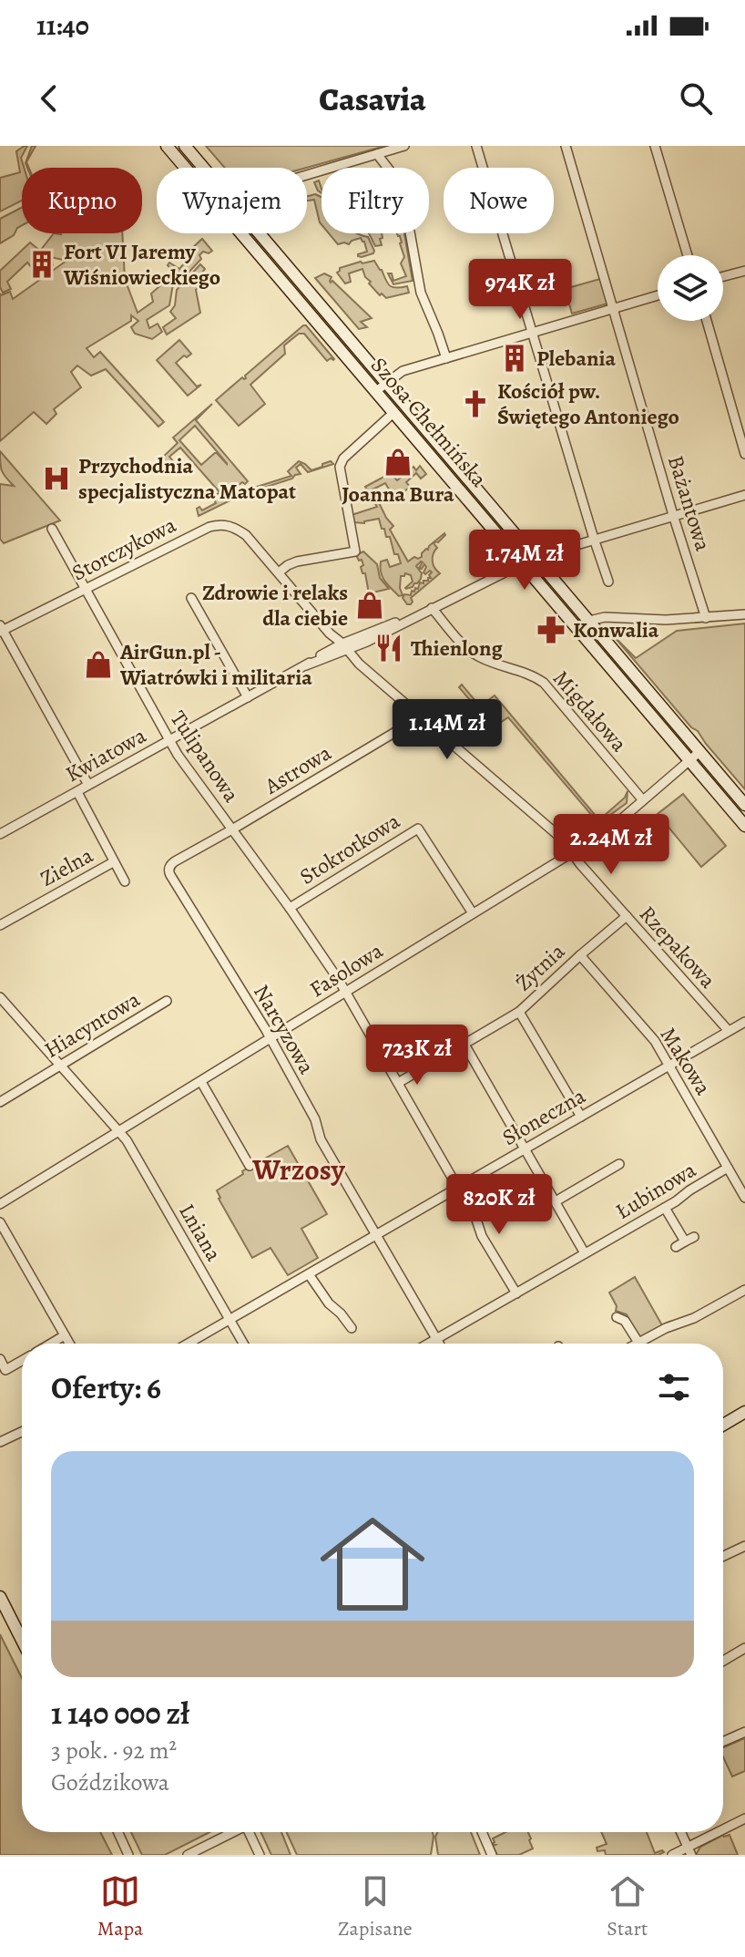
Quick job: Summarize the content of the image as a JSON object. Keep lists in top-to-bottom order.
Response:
{
  "streets": {
    "main road": ["Szosa Chełmińska"],
    "street": [
      "Bażantowa",
      "Storczykowa",
      "Migdałowa",
      "Kwiatowa",
      "Tulipanowa",
      "Astrowa",
      "Stokrotkowa",
      "Zielna",
      "Rzepakowa",
      "Żytnia",
      "Fasolowa",
      "Hiacyntowa",
      "Narcyzowa",
      "Makowa",
      "Słoneczna",
      "Łubinowa",
      "Lniana"
    ]
  },
  "crossings": [
    ["Szosa Chełmińska", "Kwiatowa"],
    ["Szosa Chełmińska", "Fasolowa"],
    ["Bażantowa", "Kwiatowa"],
    ["Storczykowa", "Kwiatowa"],
    ["Storczykowa", "Tulipanowa"],
    ["Storczykowa", "Astrowa"],
    ["Storczykowa", "Rzepakowa"],
    ["Migdałowa", "Kwiatowa"],
    ["Migdałowa", "Fasolowa"],
    ["Kwiatowa", "Tulipanowa"],
    ["Tulipanowa", "Astrowa"],
    ["Tulipanowa", "Stokrotkowa"],
    ["Tulipanowa", "Żytnia"],
    ["Tulipanowa", "Fasolowa"],
    ["Tulipanowa", "Narcyzowa"],
    ["Tulipanowa", "Słoneczna"],
    ["Tulipanowa", "Łubinowa"],
    ["Astrowa", "Rzepakowa"],
    ["Astrowa", "Narcyzowa"],
    ["Stokrotkowa", "Fasolowa"],
    ["Rzepakowa", "Żytnia"],
    ["Rzepakowa", "Fasolowa"],
    ["Rzepakowa", "Słoneczna"],
    ["Żytnia", "Makowa"],
    ["Fasolowa", "Narcyzowa"],
    ["Fasolowa", "Lniana"],
    ["Hiacyntowa", "Lniana"],
    ["Narcyzowa", "Słoneczna"],
    ["Narcyzowa", "Łubinowa"],
    ["Makowa", "Słoneczna"],
    ["Makowa", "Łubinowa"],
    ["Słoneczna", "Lniana"]
  ],
  "districts": ["Wrzosy"],
  "places": {
    "building": ["Fort VI Jaremy Wiśniowieckiego", "Plebania"],
    "church": ["Kościół pw. Świętego Antoniego"],
    "shop": ["Joanna Bura", "Zdrowie i relaks dla ciebie", "AirGun.pl - Wiatrówki i militaria"],
    "hospital": ["Przychodnia specjalistyczna Matopat"],
    "pharmacy": ["Konwalia"],
    "restaurant": ["Thienlong"]
  },
  "page": {
    "status": "11:40",
    "header": "Casavia",
    "chip": [
      "Kupno",
      "Wynajem",
      "Filtry",
      "Nowe"
    ],
    "price": [
      "974K zł",
      "1.74M zł",
      "1.14M zł",
      "2.24M zł",
      "723K zł",
      "820K zł"
    ],
    "heading": "Oferty: 6",
    "list": [
      {
        "name": "1 140 000 zł",
        "note": "3 pok. · 92 m² · Goździkowa"
      }
    ],
    "tabs": ["Mapa", "Zapisane", "Start"]
  }
}
